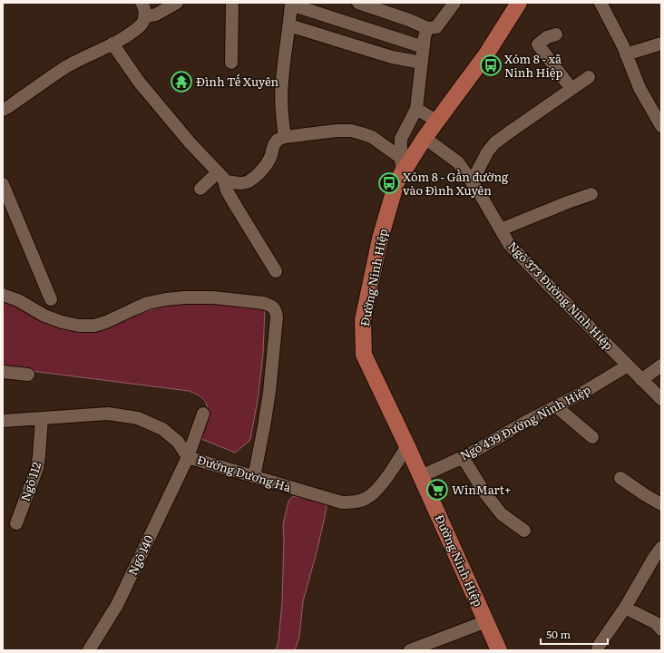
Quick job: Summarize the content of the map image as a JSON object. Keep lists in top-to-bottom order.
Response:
{
  "streets": {
    "main road": ["Đường Ninh Hiệp"],
    "street": [
      "Ngõ 373 Đường Ninh Hiệp",
      "Ngõ 439 Đường Ninh Hiệp",
      "Đường Dương Hà",
      "Ngõ 112",
      "Ngõ 140"
    ]
  },
  "crossings": [
    ["Đường Ninh Hiệp", "Ngõ 373 Đường Ninh Hiệp"],
    ["Đường Ninh Hiệp", "Ngõ 439 Đường Ninh Hiệp"],
    ["Đường Ninh Hiệp", "Đường Dương Hà"],
    ["Ngõ 373 Đường Ninh Hiệp", "Ngõ 439 Đường Ninh Hiệp"],
    ["Đường Dương Hà", "Ngõ 112"],
    ["Đường Dương Hà", "Ngõ 140"]
  ],
  "places": {
    "bus stop": ["Xóm 8 - xã Ninh Hiệp", "Xóm 8 - Gần đường vào Đình Xuyên"],
    "temple": ["Đình Tế Xuyên"],
    "supermarket": ["WinMart+"]
  },
  "scale_bar": "50 m"
}
